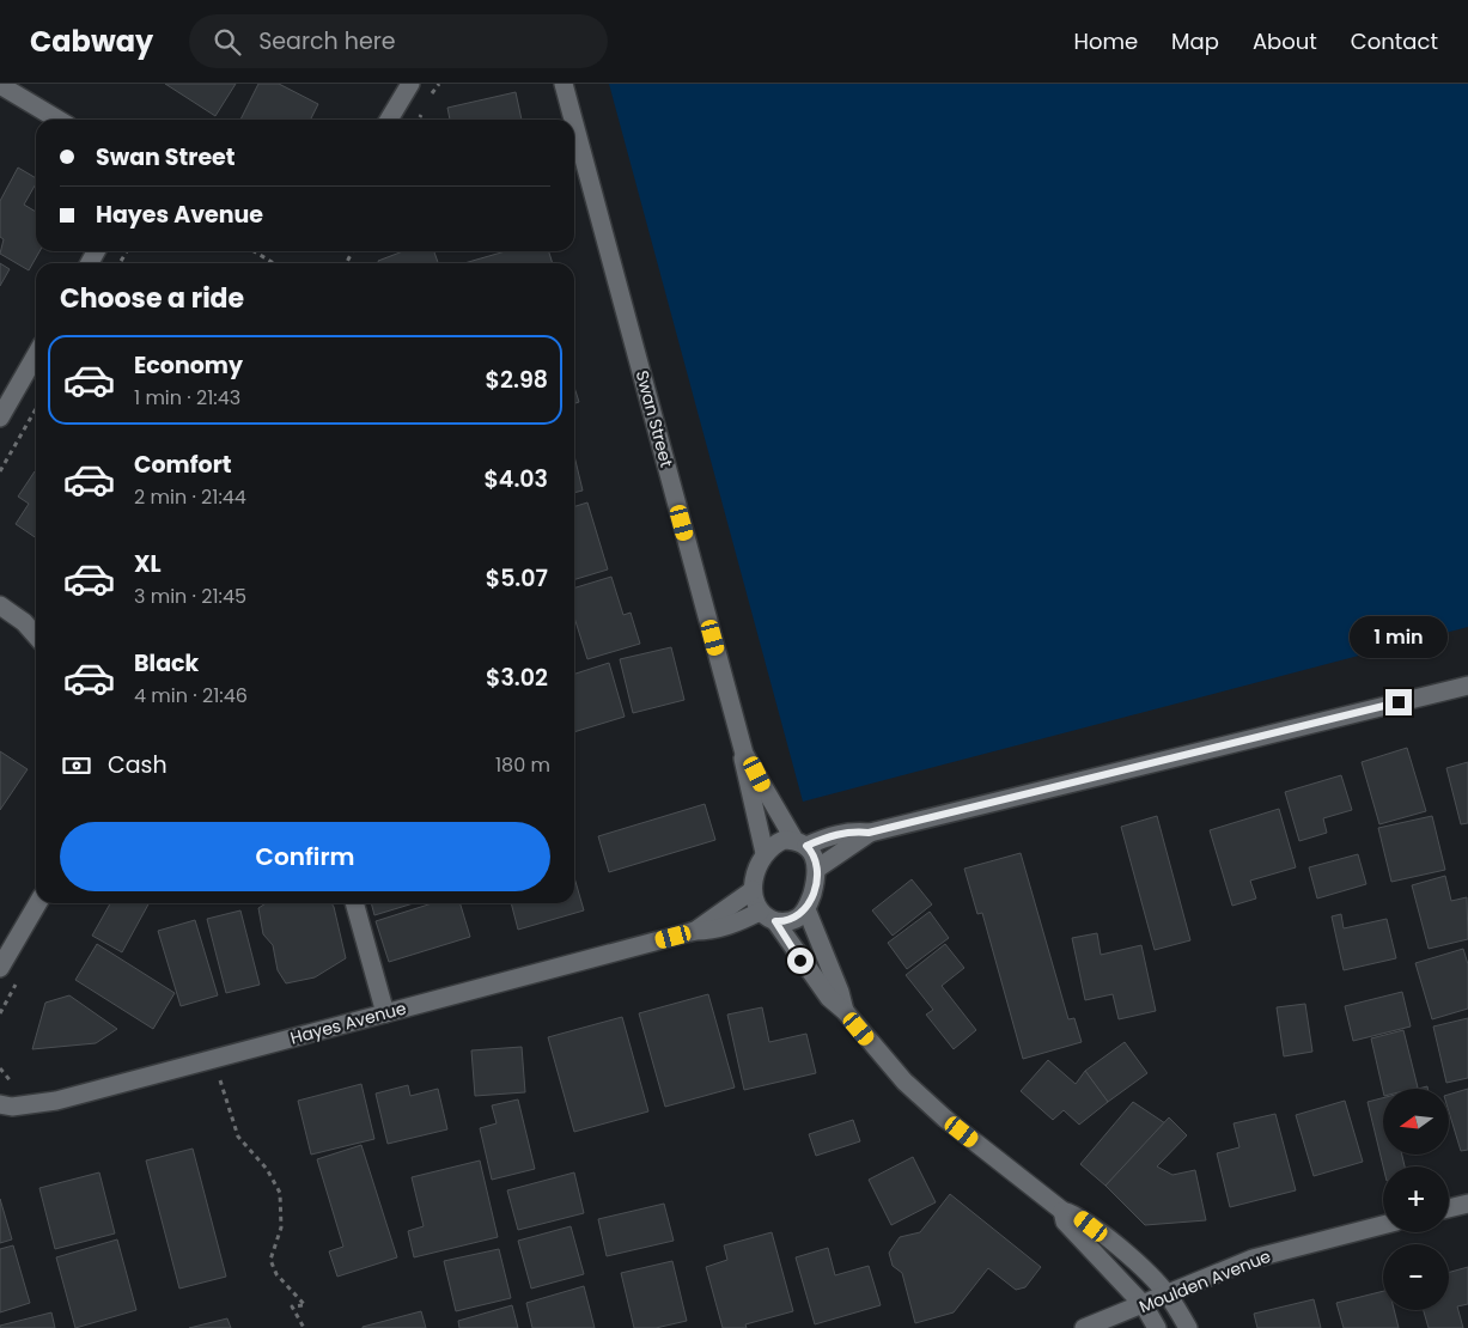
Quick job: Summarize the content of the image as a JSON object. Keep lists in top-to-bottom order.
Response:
{
  "streets": {
    "street": ["Swan Street", "Hayes Avenue", "Moulden Avenue"]
  },
  "crossings": [
    ["Swan Street", "Hayes Avenue"]
  ],
  "north": "left",
  "page": {
    "header": "Cabway",
    "search": "Search here",
    "nav": [
      "Home",
      "Map",
      "About",
      "Contact"
    ],
    "banner": ["Swan Street", "Hayes Avenue"],
    "heading": "Choose a ride",
    "list": [
      {
        "name": "Economy",
        "note": "1 min · 21:43",
        "value": "$2.98"
      },
      {
        "name": "Comfort",
        "note": "2 min · 21:44",
        "value": "$4.03"
      },
      {
        "name": "XL",
        "note": "3 min · 21:45",
        "value": "$5.07"
      },
      {
        "name": "Black",
        "note": "4 min · 21:46",
        "value": "$3.02"
      }
    ],
    "bubble": "1 min",
    "pay": ["Cash", "180 m"],
    "buttons": "Confirm",
    "map_buttons": ["+", "−"]
  }
}
